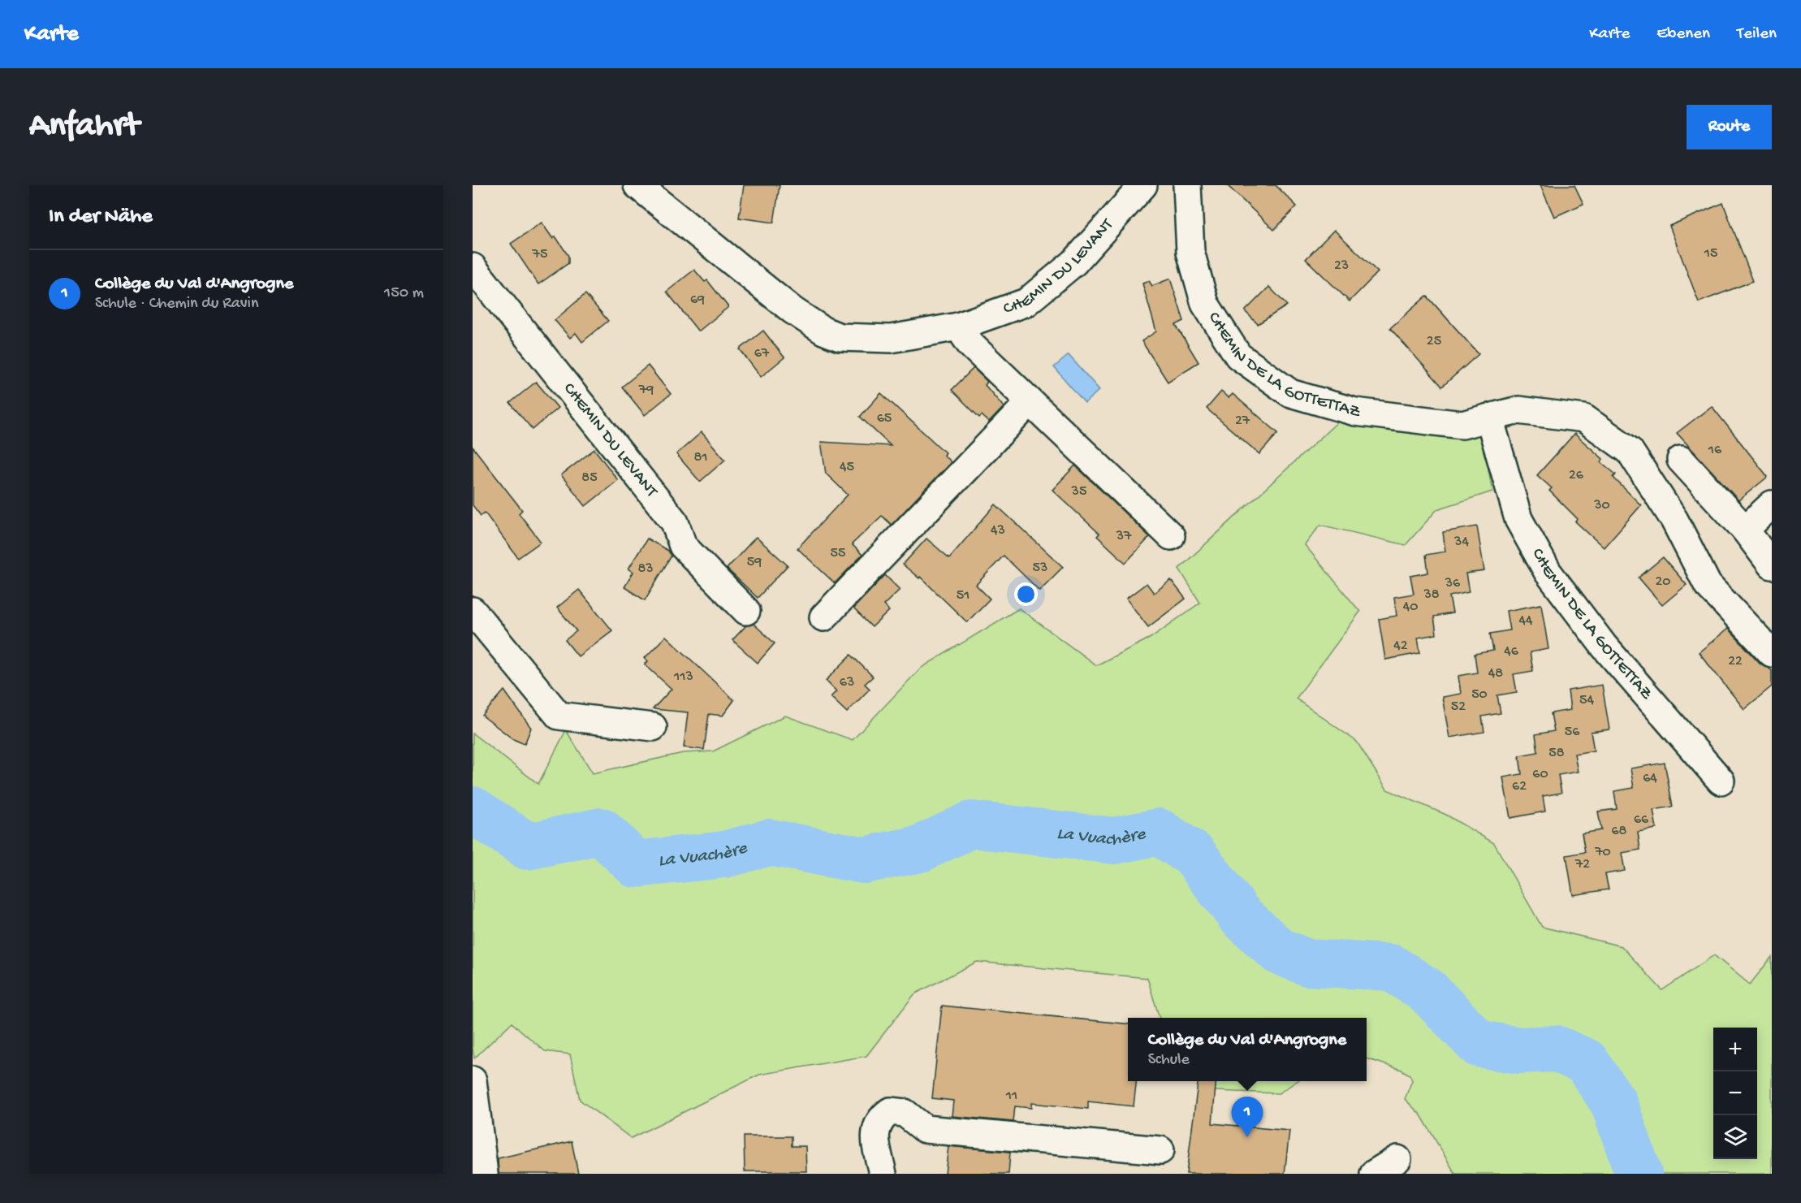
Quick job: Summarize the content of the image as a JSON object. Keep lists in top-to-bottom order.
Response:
{
  "streets": {
    "street": ["CHEMIN DU LEVANT", "CHEMIN DE LA GOTTETTAZ"]
  },
  "water": ["La Vuachère"],
  "house_numbers": [
    "15",
    "75",
    "23",
    "69",
    "25",
    "67",
    "79",
    "65",
    "27",
    "16",
    "81",
    "45",
    "26",
    "85",
    "35",
    "30",
    "43",
    "37",
    "34",
    "55",
    "59",
    "53",
    "83",
    "20",
    "36",
    "38",
    "51",
    "40",
    "44",
    "42",
    "46",
    "22",
    "48",
    "113",
    "63",
    "50",
    "54",
    "52",
    "56",
    "58",
    "60",
    "64",
    "62",
    "66",
    "68",
    "70",
    "72",
    "11"
  ],
  "page": {
    "header": "Karte",
    "nav": ["Karte", "Ebenen", "Teilen"],
    "buttons": "Route",
    "title": "Anfahrt",
    "heading": "In der Nähe",
    "list": [
      {
        "mark": "1",
        "name": "Collège du Val d'Angrogne",
        "note": "Schule · Chemin du Ravin",
        "value": "150 m"
      }
    ],
    "popup": ["Collège du Val d'Angrogne", "Schule"],
    "map_buttons": ["+", "−"],
    "pins": "1"
  }
}
